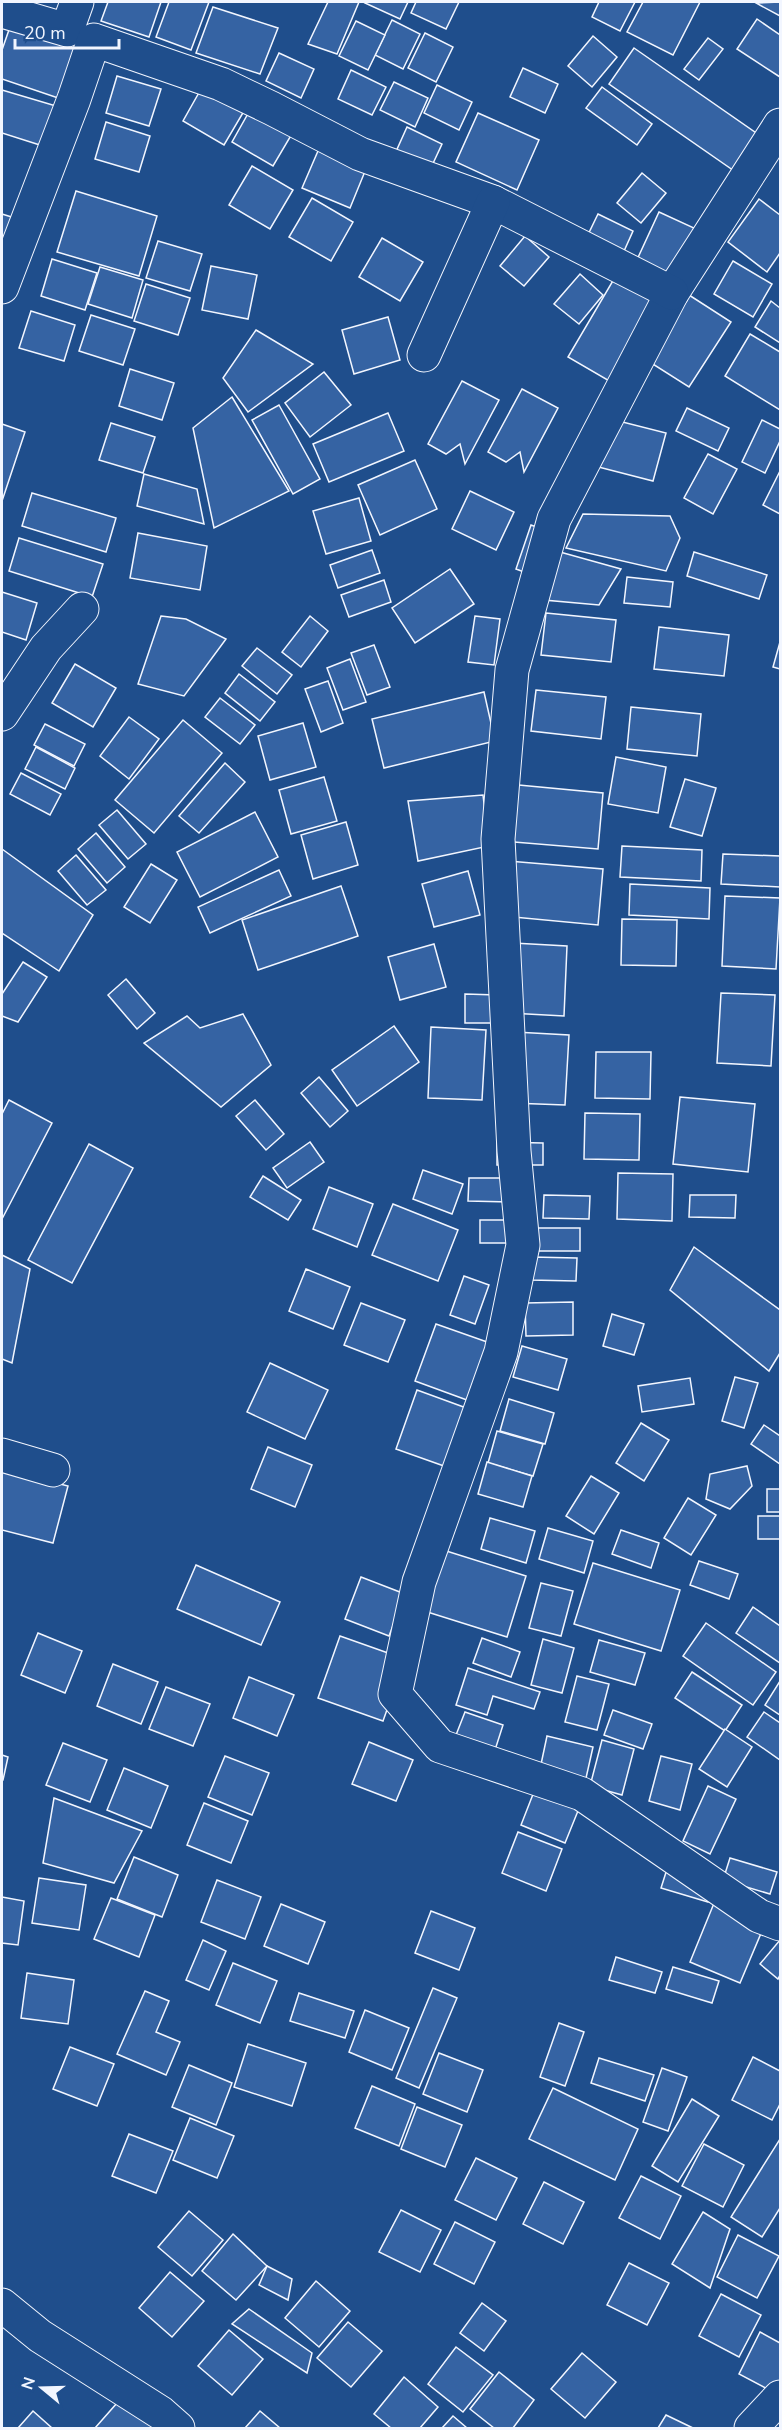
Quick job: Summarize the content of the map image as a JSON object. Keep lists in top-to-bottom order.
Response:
{
  "scale_bar": "20 m",
  "north": "left"
}
